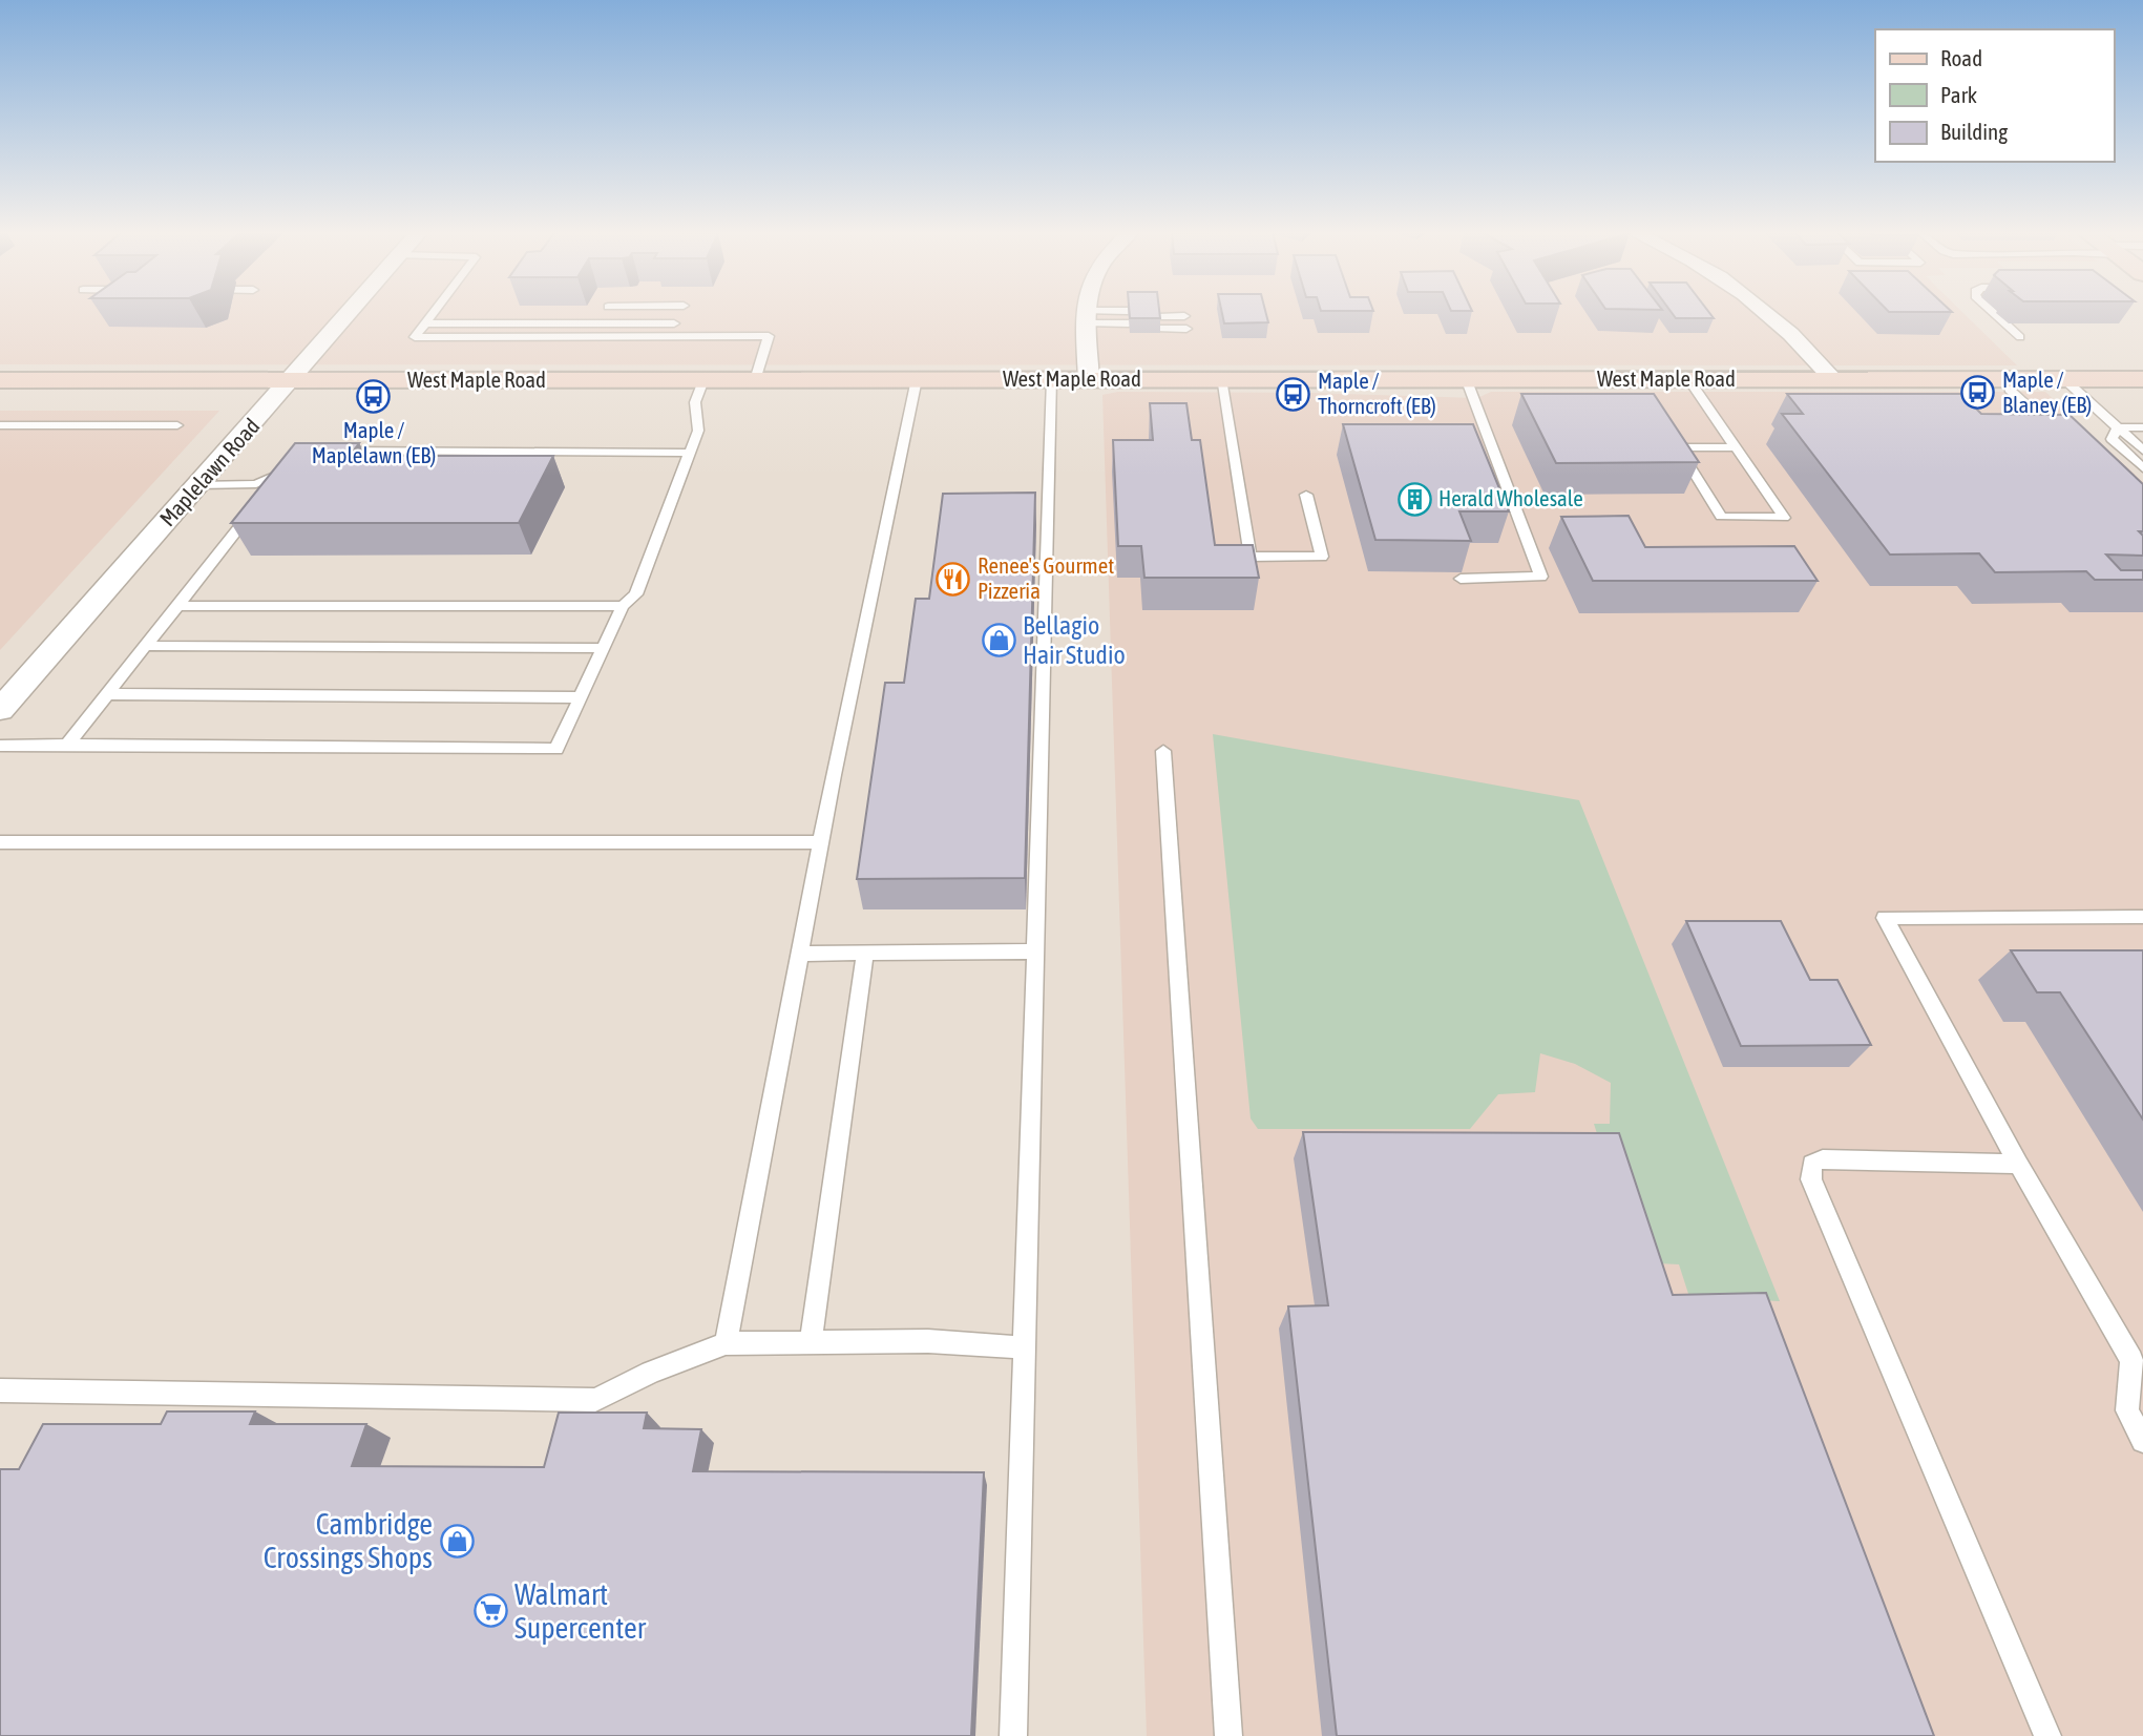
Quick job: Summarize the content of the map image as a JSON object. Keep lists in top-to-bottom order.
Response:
{
  "streets": {
    "main road": ["West Maple Road"],
    "street": ["Maplelawn Road"]
  },
  "crossings": [
    ["West Maple Road", "Maplelawn Road"]
  ],
  "places": {
    "bus stop": ["Maple / Blaney (EB)", "Maple / Thorncroft (EB)", "Maple / Maplelawn (EB)"],
    "building": ["Herald Wholesale"],
    "restaurant": ["Renee's Gourmet Pizzeria"],
    "shop": ["Bellagio Hair Studio", "Cambridge Crossings Shops"],
    "supermarket": ["Walmart Supercenter"]
  },
  "legend": ["Road", "Park", "Building"]
}
